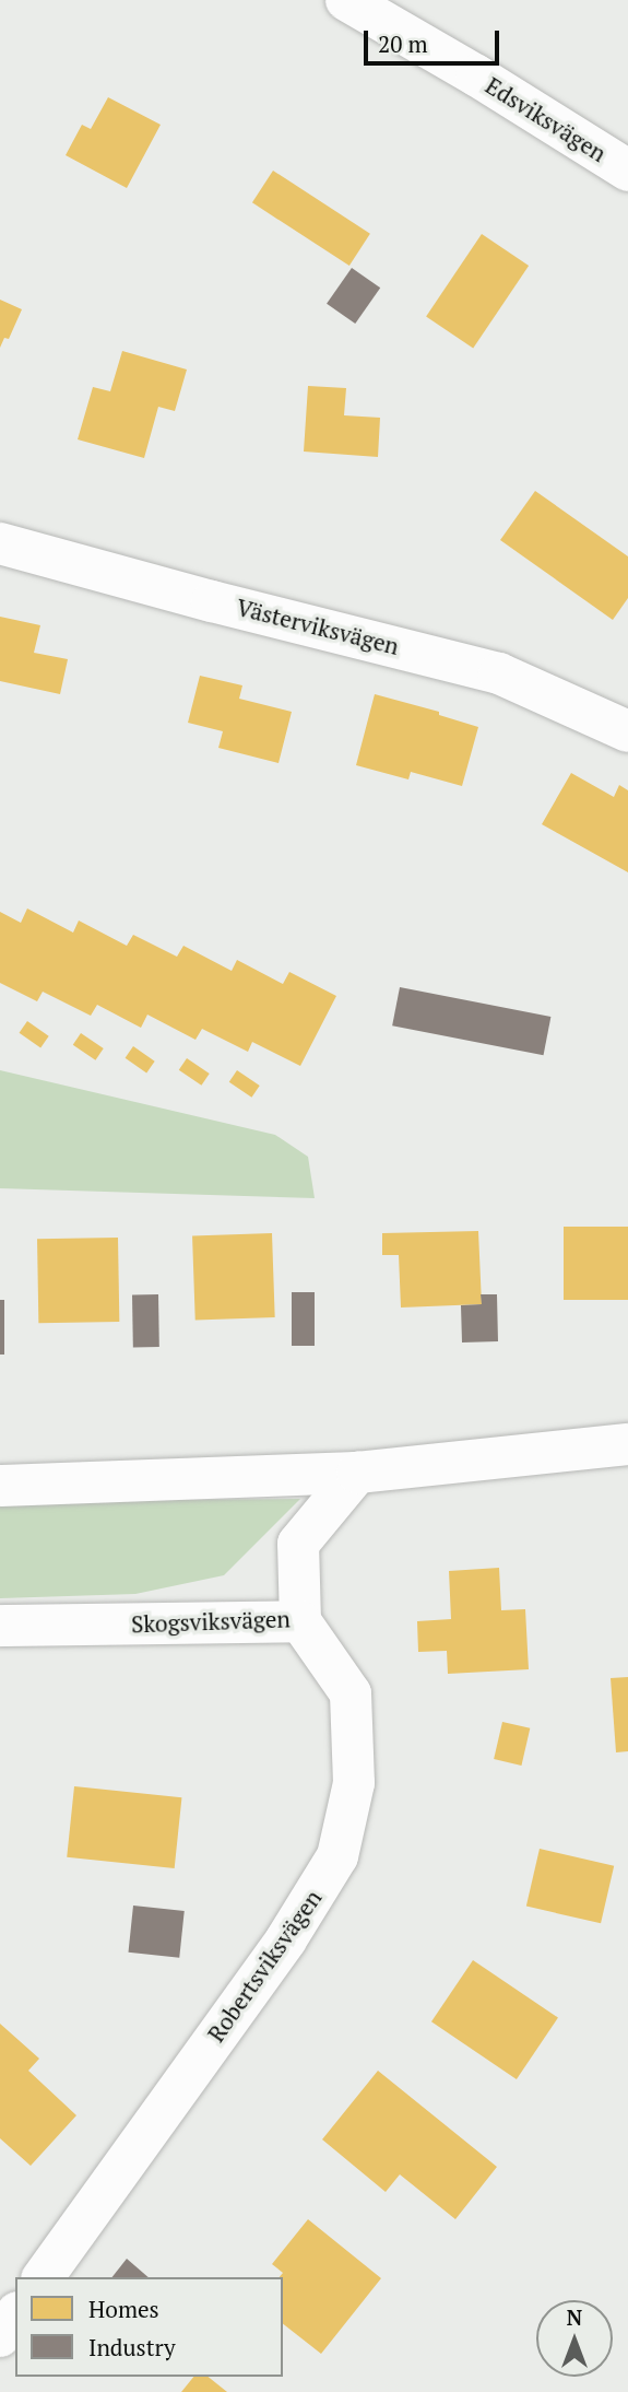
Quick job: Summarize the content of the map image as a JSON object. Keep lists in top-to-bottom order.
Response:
{
  "streets": {
    "street": [
      "Edsviksvägen",
      "Västerviksvägen",
      "Skogsviksvägen",
      "Robertsviksvägen"
    ]
  },
  "crossings": [
    ["Skogsviksvägen", "Robertsviksvägen"]
  ],
  "legend": ["Homes", "Industry"],
  "scale_bar": "20 m",
  "north": "top"
}
